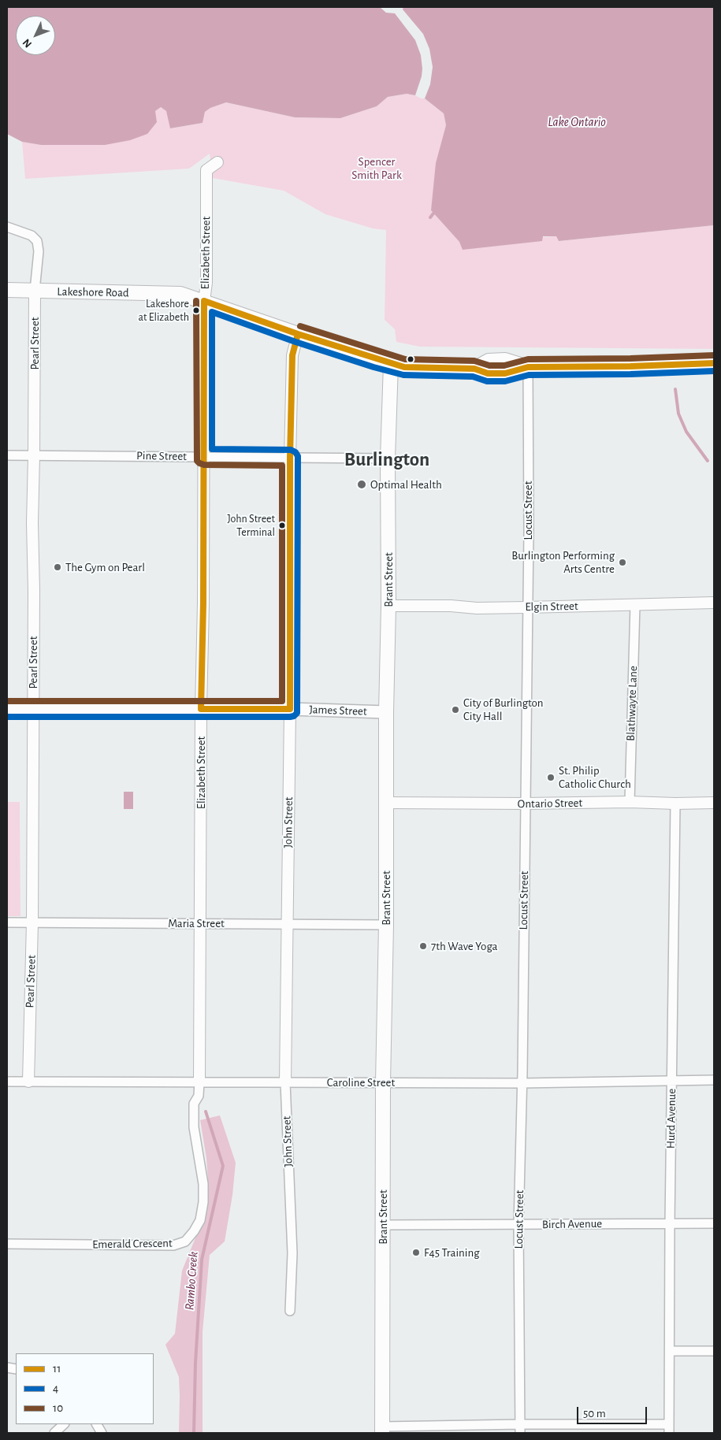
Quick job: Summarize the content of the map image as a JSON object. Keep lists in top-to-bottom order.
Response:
{
  "streets": {
    "main road": ["Lakeshore Road", "Brant Street", "James Street"],
    "street": [
      "Elizabeth Street",
      "Pearl Street",
      "Pine Street",
      "Locust Street",
      "Elgin Street",
      "Blathwayte Lane",
      "Ontario Street",
      "John Street",
      "Maria Street",
      "Caroline Street",
      "Hurd Avenue",
      "Birch Avenue",
      "Emerald Crescent"
    ]
  },
  "crossings": [
    ["Elizabeth Street", "Lakeshore Road"],
    ["Elizabeth Street", "Pine Street"],
    ["Elizabeth Street", "James Street"],
    ["Elizabeth Street", "Maria Street"],
    ["Elizabeth Street", "Caroline Street"],
    ["Elizabeth Street", "Emerald Crescent"],
    ["Lakeshore Road", "Pearl Street"],
    ["Lakeshore Road", "Locust Street"],
    ["Lakeshore Road", "Brant Street"],
    ["Lakeshore Road", "John Street"],
    ["Pearl Street", "Pine Street"],
    ["Pearl Street", "James Street"],
    ["Pearl Street", "Maria Street"],
    ["Pearl Street", "Caroline Street"],
    ["Pine Street", "Brant Street"],
    ["Pine Street", "John Street"],
    ["Locust Street", "Elgin Street"],
    ["Locust Street", "Ontario Street"],
    ["Locust Street", "Caroline Street"],
    ["Locust Street", "Birch Avenue"],
    ["Brant Street", "Elgin Street"],
    ["Brant Street", "James Street"],
    ["Brant Street", "Ontario Street"],
    ["Brant Street", "Maria Street"],
    ["Brant Street", "Caroline Street"],
    ["Brant Street", "Birch Avenue"],
    ["Elgin Street", "Blathwayte Lane"],
    ["Blathwayte Lane", "Ontario Street"],
    ["James Street", "John Street"],
    ["Ontario Street", "Hurd Avenue"],
    ["John Street", "Maria Street"],
    ["John Street", "Caroline Street"],
    ["Caroline Street", "Hurd Avenue"],
    ["Caroline Street", "Emerald Crescent"],
    ["Hurd Avenue", "Birch Avenue"]
  ],
  "districts": ["Burlington"],
  "water": ["Lake Ontario", "Rambo Creek"],
  "parks": ["Spencer Smith Park"],
  "places": [
    "Lakeshore at Elizabeth",
    "Optimal Health",
    "John Street Terminal",
    "Burlington Performing Arts Centre",
    "The Gym on Pearl",
    "City of Burlington City Hall",
    "St. Philip Catholic Church",
    "7th Wave Yoga",
    "F45 Training"
  ],
  "lines": ["transit line 11", "transit line 10", "transit line 4"],
  "legend": ["11", "4", "10"],
  "scale_bar": "50 m",
  "north": "bottom left"
}
